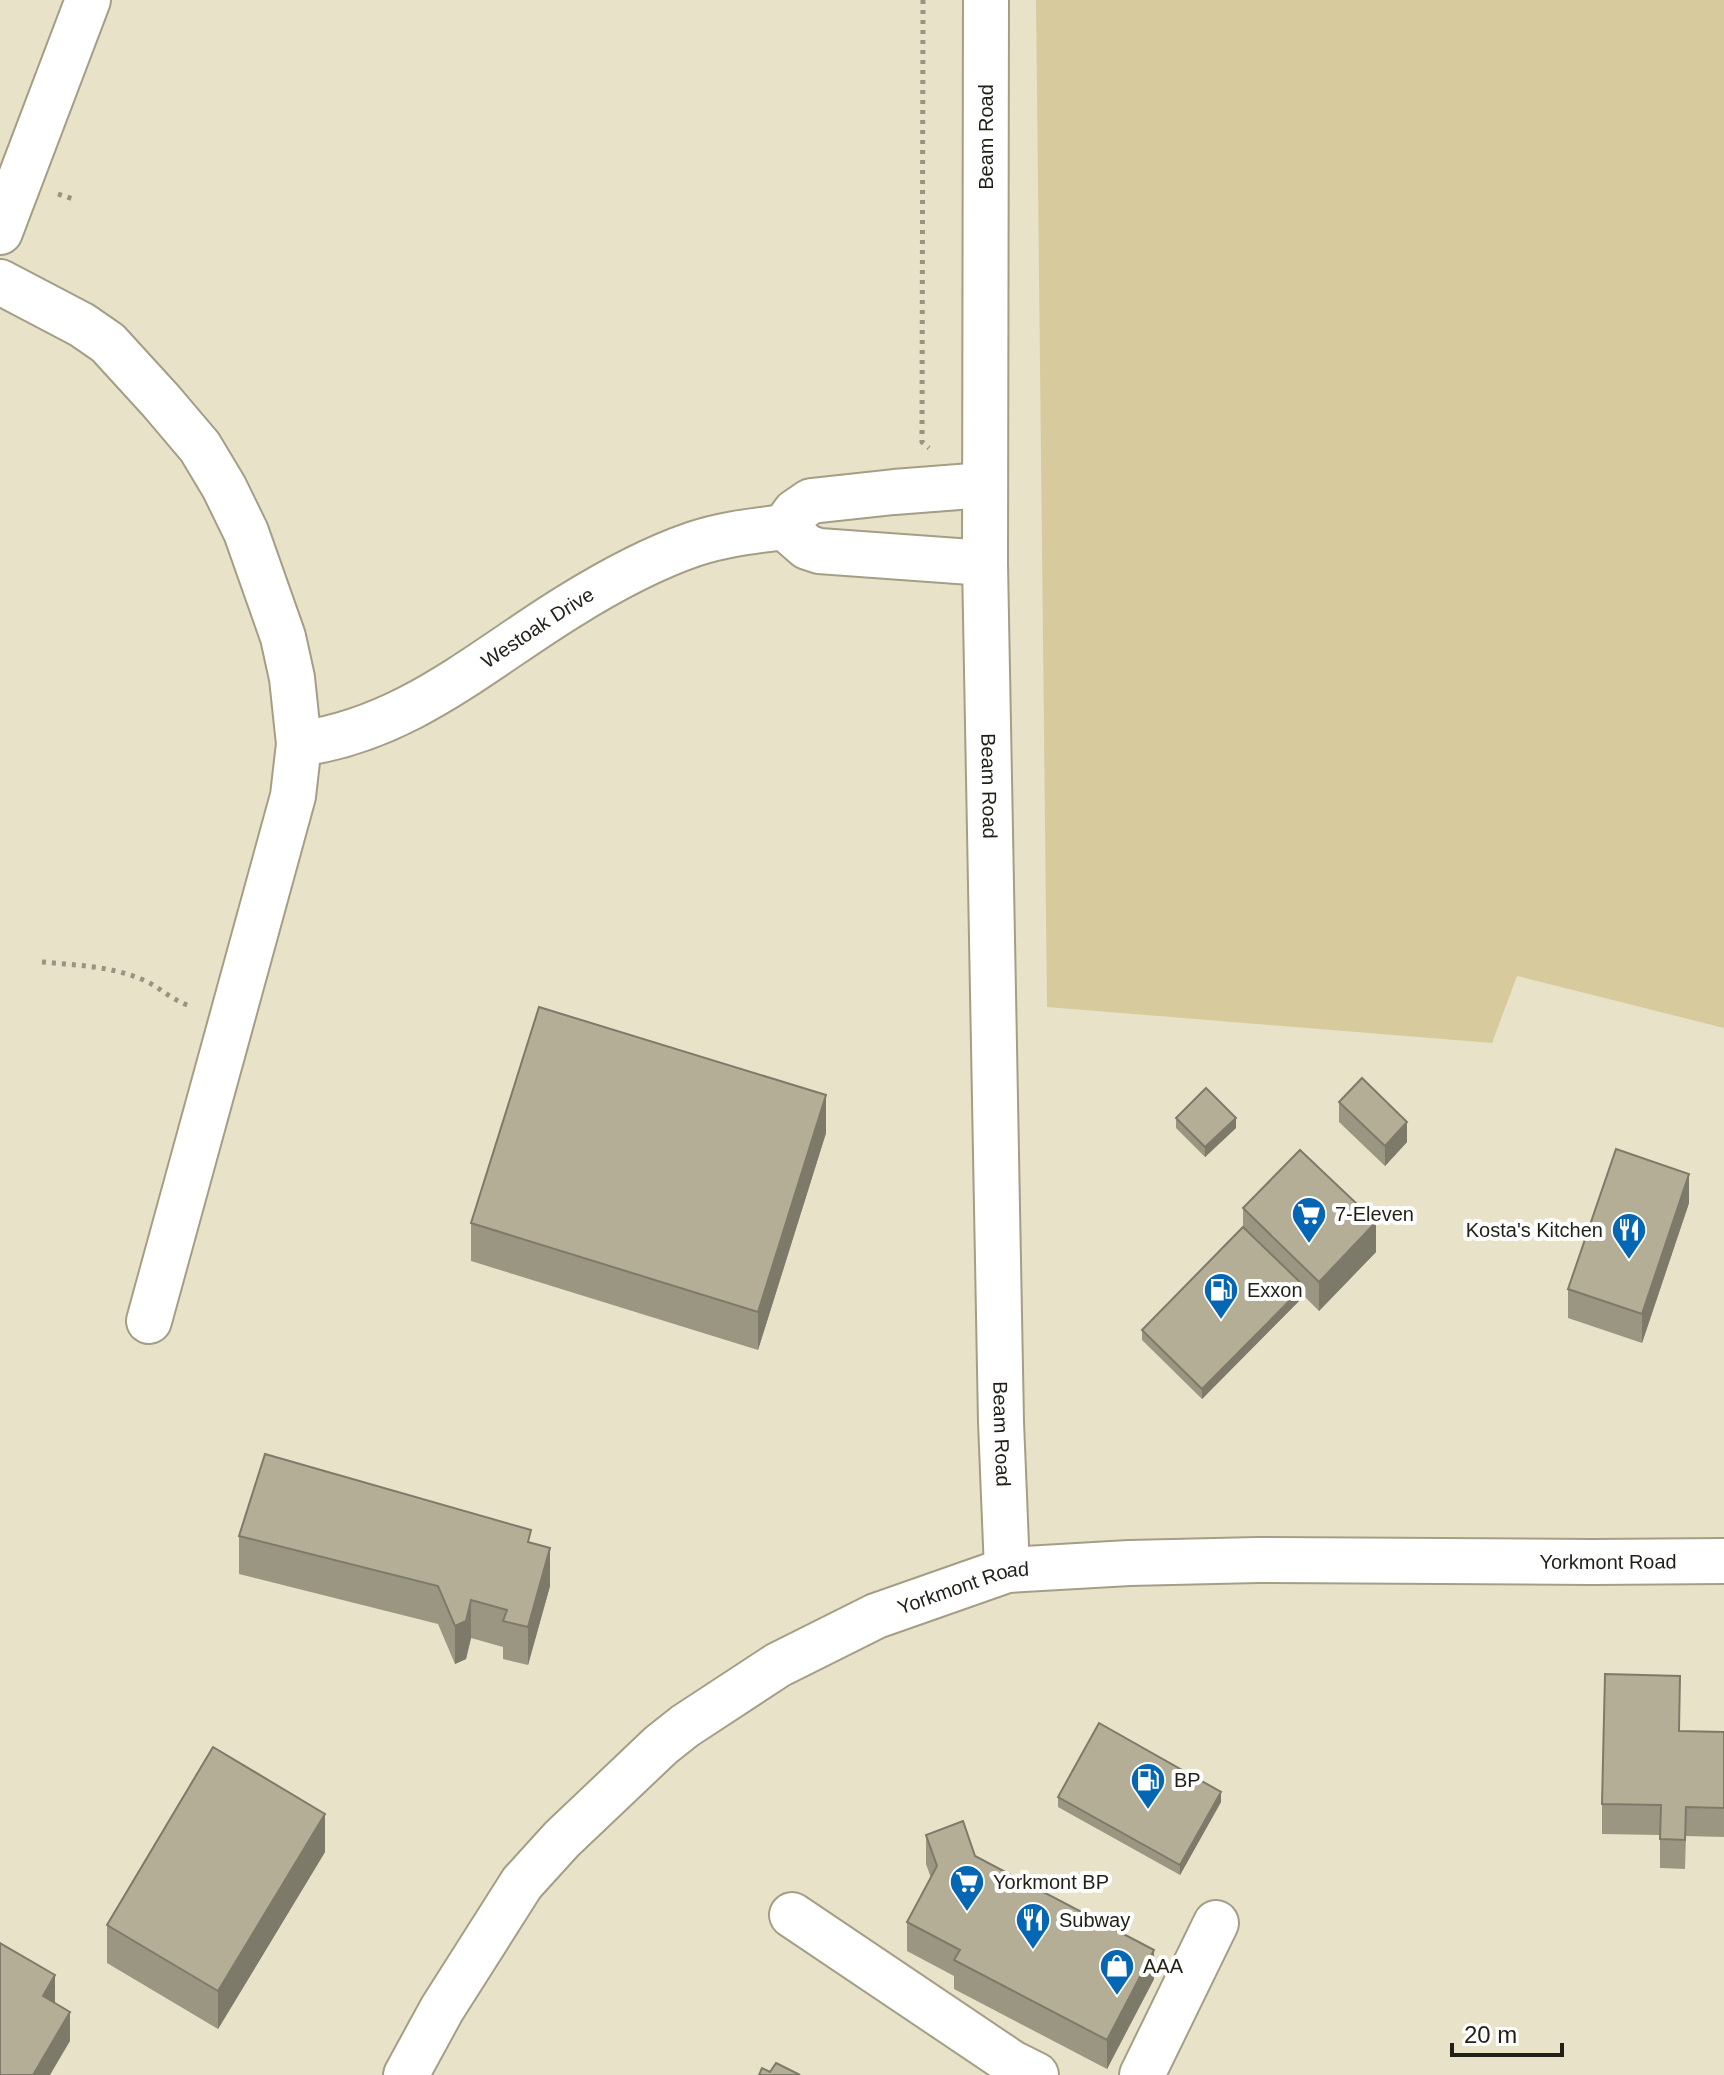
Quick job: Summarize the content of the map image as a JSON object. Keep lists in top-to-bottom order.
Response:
{
  "streets": {
    "street": ["Beam Road", "Westoak Drive", "Yorkmont Road"]
  },
  "crossings": [
    ["Beam Road", "Yorkmont Road"]
  ],
  "places": {
    "supermarket": ["7-Eleven", "Yorkmont BP"],
    "restaurant": ["Kosta's Kitchen", "Subway"],
    "fuel station": ["Exxon", "BP"],
    "shop": ["AAA"]
  },
  "scale_bar": "20 m"
}
